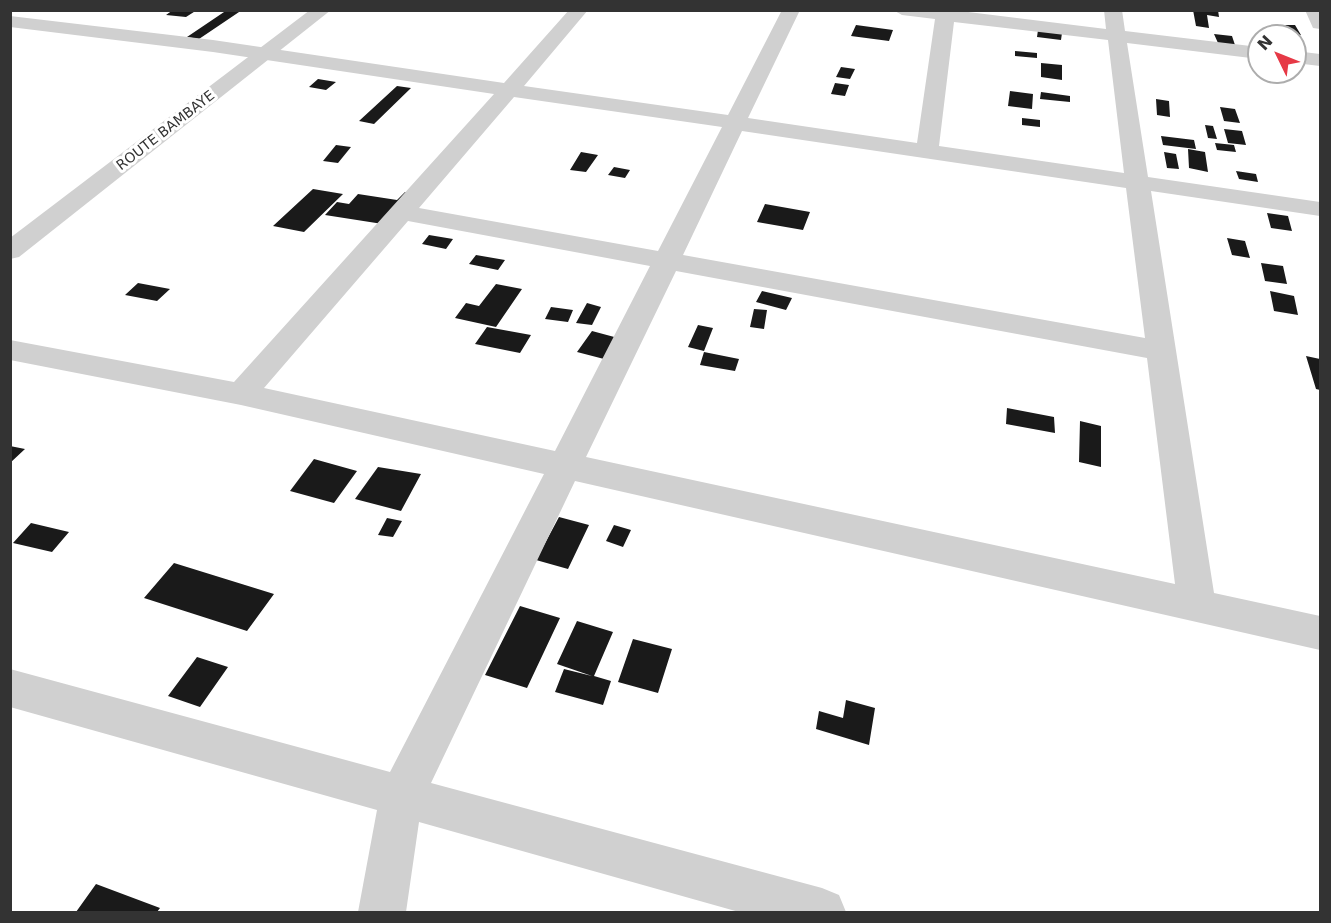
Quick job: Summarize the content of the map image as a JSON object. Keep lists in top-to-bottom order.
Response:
{
  "streets": {
    "street": ["ROUTE BAMBAYE"]
  },
  "north": "top left"
}
